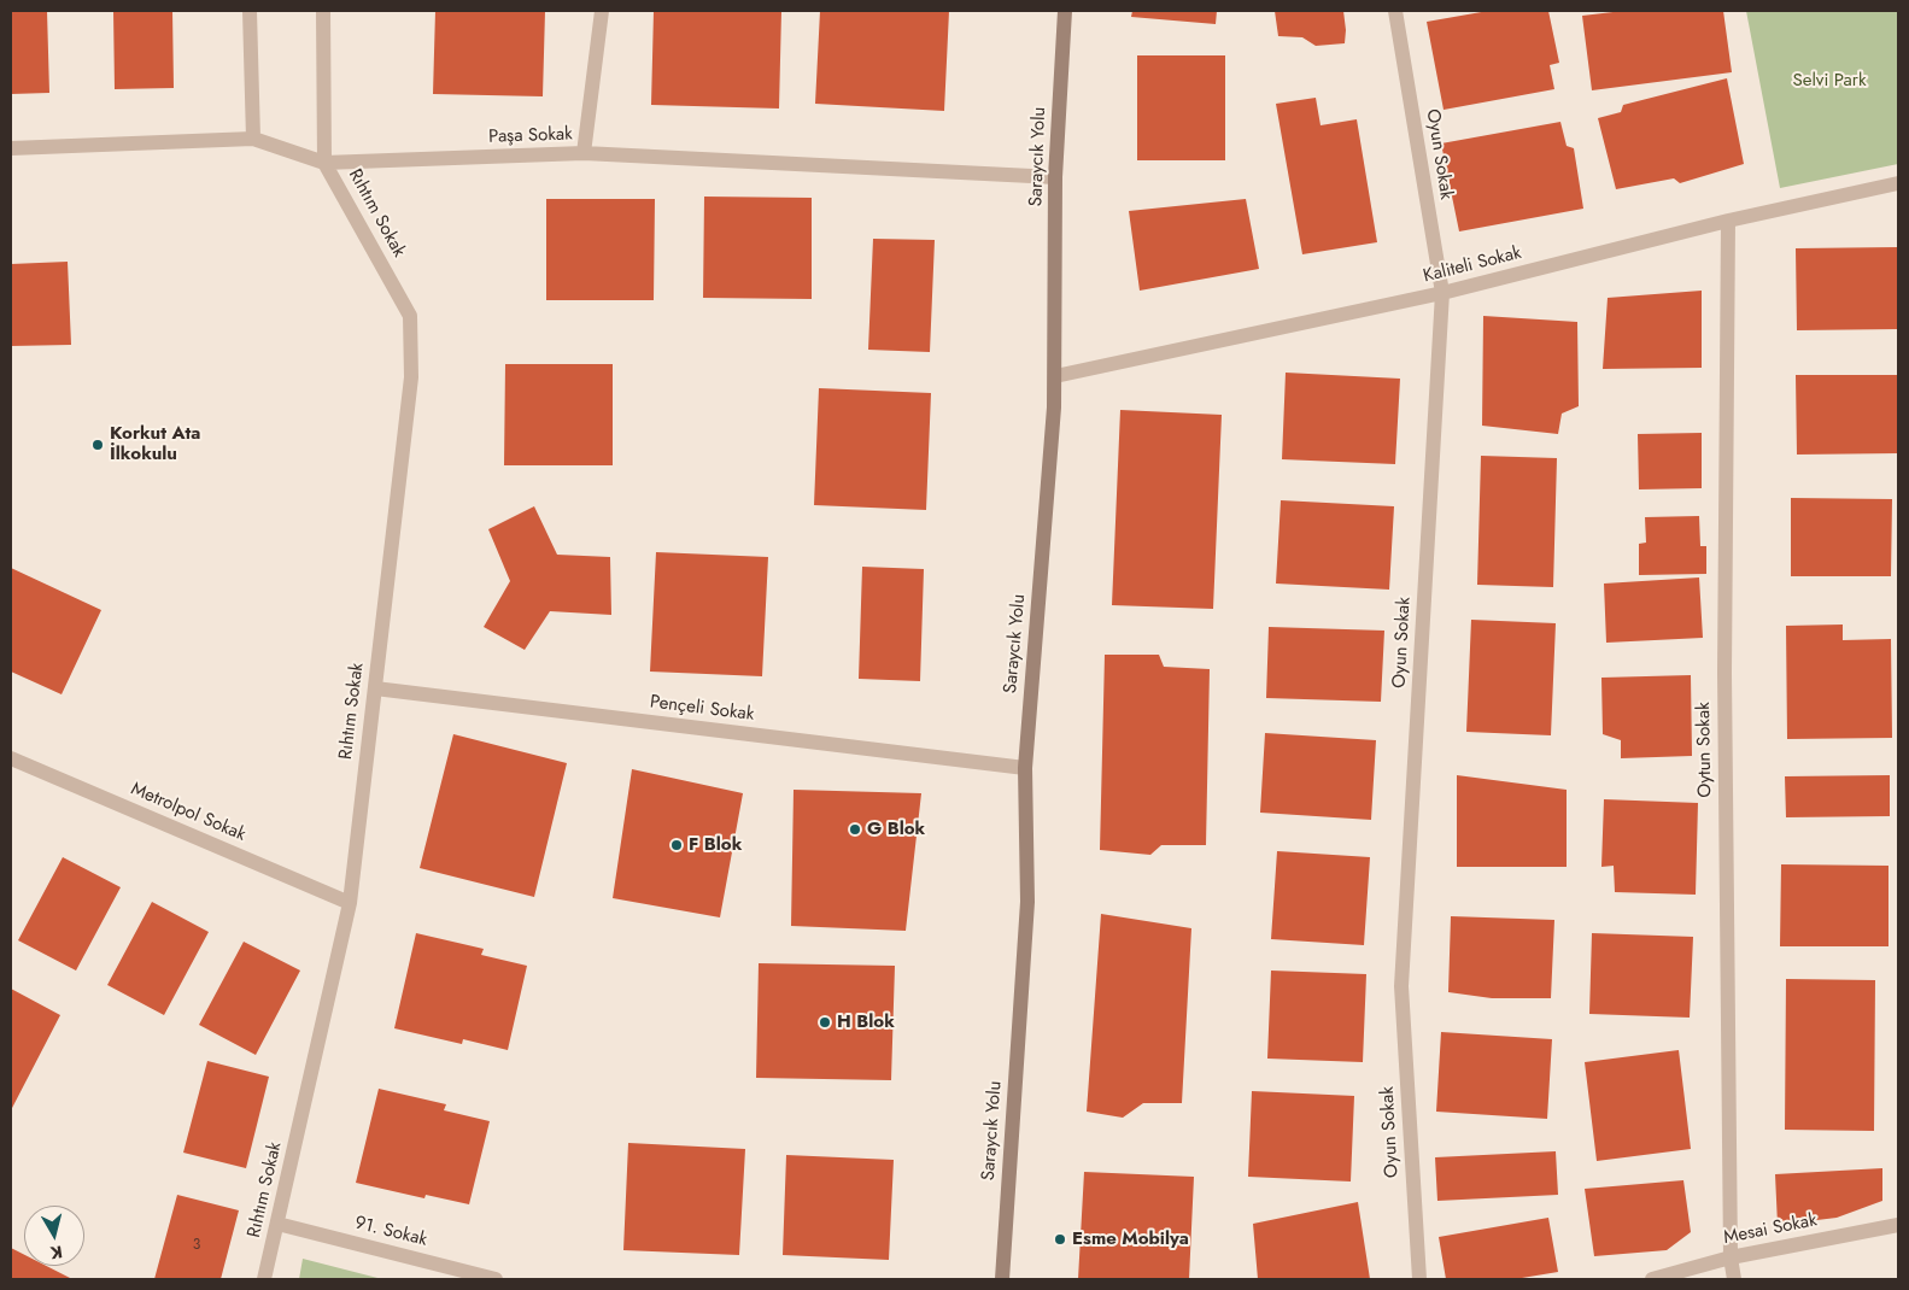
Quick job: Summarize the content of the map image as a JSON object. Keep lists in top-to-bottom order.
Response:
{
  "streets": {
    "main road": ["Saraycık Yolu"],
    "street": [
      "Paşa Sokak",
      "Oyun Sokak",
      "Rıhtım Sokak",
      "Kaliteli Sokak",
      "Pençeli Sokak",
      "Oytun Sokak",
      "Metrolpol Sokak",
      "Mesai Sokak",
      "91. Sokak"
    ]
  },
  "crossings": [
    ["Paşa Sokak", "Saraycık Yolu"],
    ["Paşa Sokak", "Rıhtım Sokak"],
    ["Oyun Sokak", "Kaliteli Sokak"],
    ["Saraycık Yolu", "Kaliteli Sokak"],
    ["Saraycık Yolu", "Pençeli Sokak"],
    ["Rıhtım Sokak", "Pençeli Sokak"],
    ["Rıhtım Sokak", "Metrolpol Sokak"],
    ["Rıhtım Sokak", "91. Sokak"],
    ["Kaliteli Sokak", "Oytun Sokak"],
    ["Oytun Sokak", "Mesai Sokak"]
  ],
  "parks": ["Selvi Park"],
  "places": [
    "Korkut Ata İlkokulu",
    "G Blok",
    "F Blok",
    "H Blok",
    "Esme Mobilya"
  ],
  "house_numbers": ["3"],
  "north": "bottom"
}
